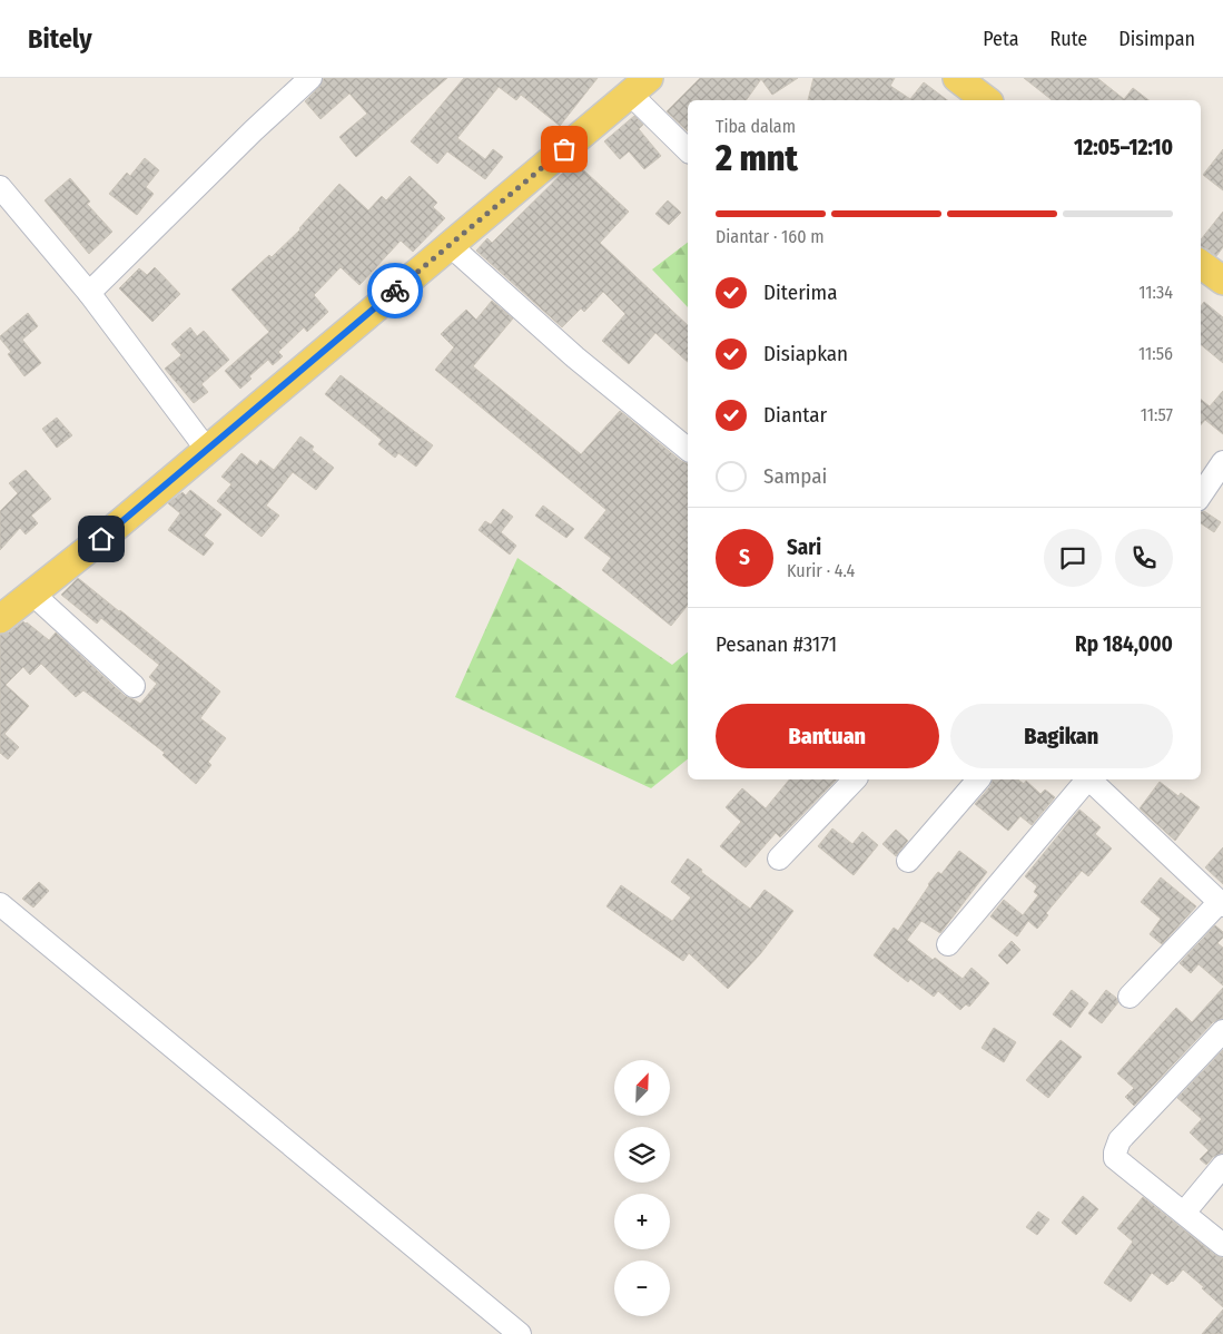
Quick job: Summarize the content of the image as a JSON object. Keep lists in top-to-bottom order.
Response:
{
  "north": "top right",
  "page": {
    "header": "Bitely",
    "nav": ["Peta", "Rute", "Disimpan"],
    "heading": ["2 mnt", "Tiba dalam", "12:05–12:10"],
    "panel": [
      "Sari",
      "Kurir · 4.4",
      "Pesanan #3171",
      "Rp 184,000"
    ],
    "bar": "Diantar · 160 m",
    "list": [
      ["Diterima", "11:34"],
      ["Disiapkan", "11:56"],
      ["Diantar", "11:57"],
      "Sampai"
    ],
    "round": "S",
    "buttons": ["Bantuan", "Bagikan"],
    "map_buttons": ["+", "−"]
  }
}
